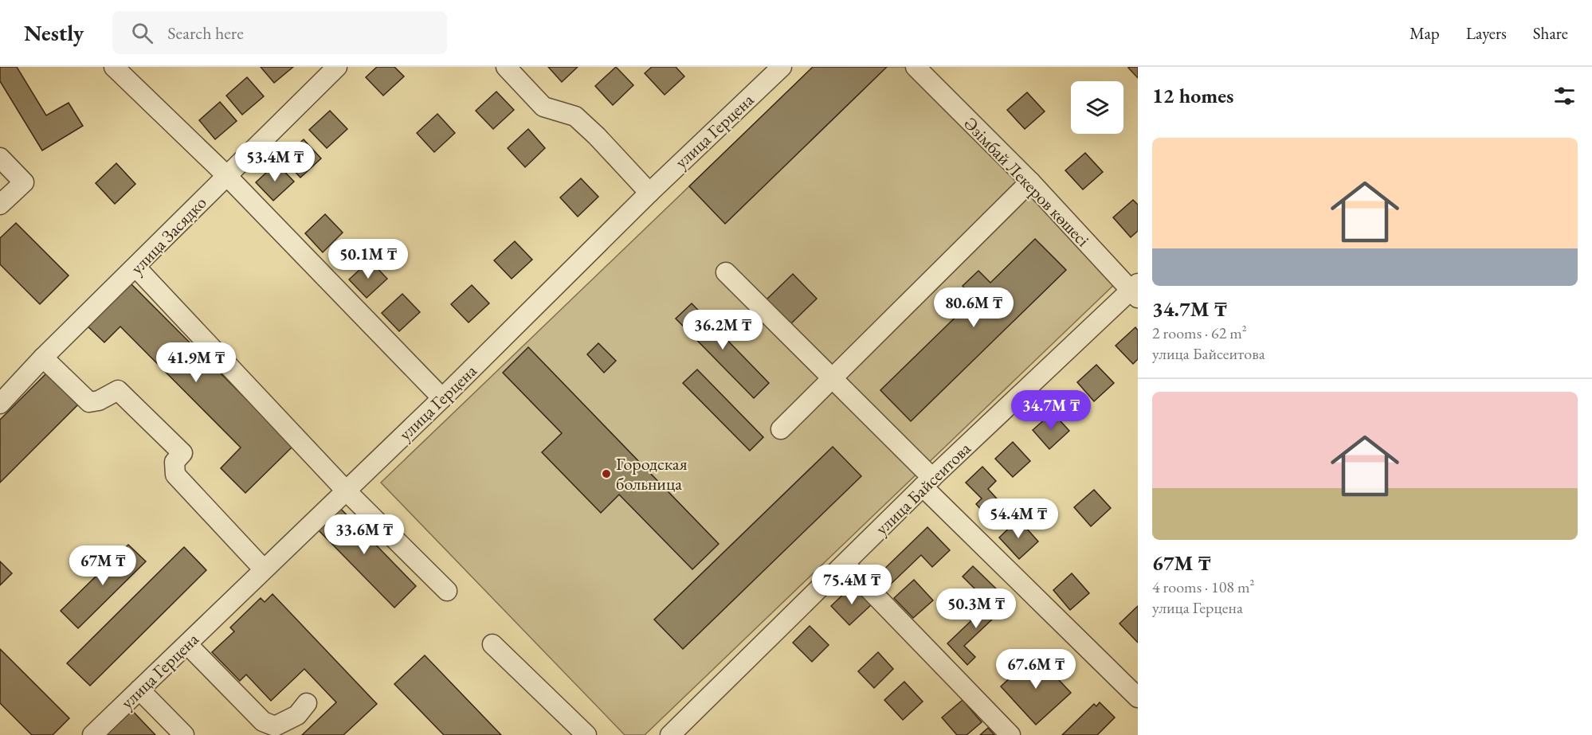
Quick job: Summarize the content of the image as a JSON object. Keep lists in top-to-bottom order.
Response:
{
  "streets": {
    "street": [
      "улица Герцена",
      "Әзімбай Лекеров көшесі",
      "улица Засядко",
      "улица Байсеитова"
    ]
  },
  "crossings": [
    ["Әзімбай Лекеров көшесі", "улица Байсеитова"]
  ],
  "places": ["Городская больница"],
  "page": {
    "header": "Nestly",
    "search": "Search here",
    "nav": ["Map", "Layers", "Share"],
    "heading": "12 homes",
    "list": [
      {
        "name": "34.7M ₸",
        "note": "2 rooms · 62 m² · улица Байсеитова"
      },
      {
        "name": "67M ₸",
        "note": "4 rooms · 108 m² · улица Герцена"
      }
    ],
    "price": [
      "53.4M ₸",
      "50.1M ₸",
      "80.6M ₸",
      "36.2M ₸",
      "41.9M ₸",
      "34.7M ₸",
      "54.4M ₸",
      "33.6M ₸",
      "67M ₸",
      "75.4M ₸",
      "50.3M ₸",
      "67.6M ₸"
    ]
  }
}
